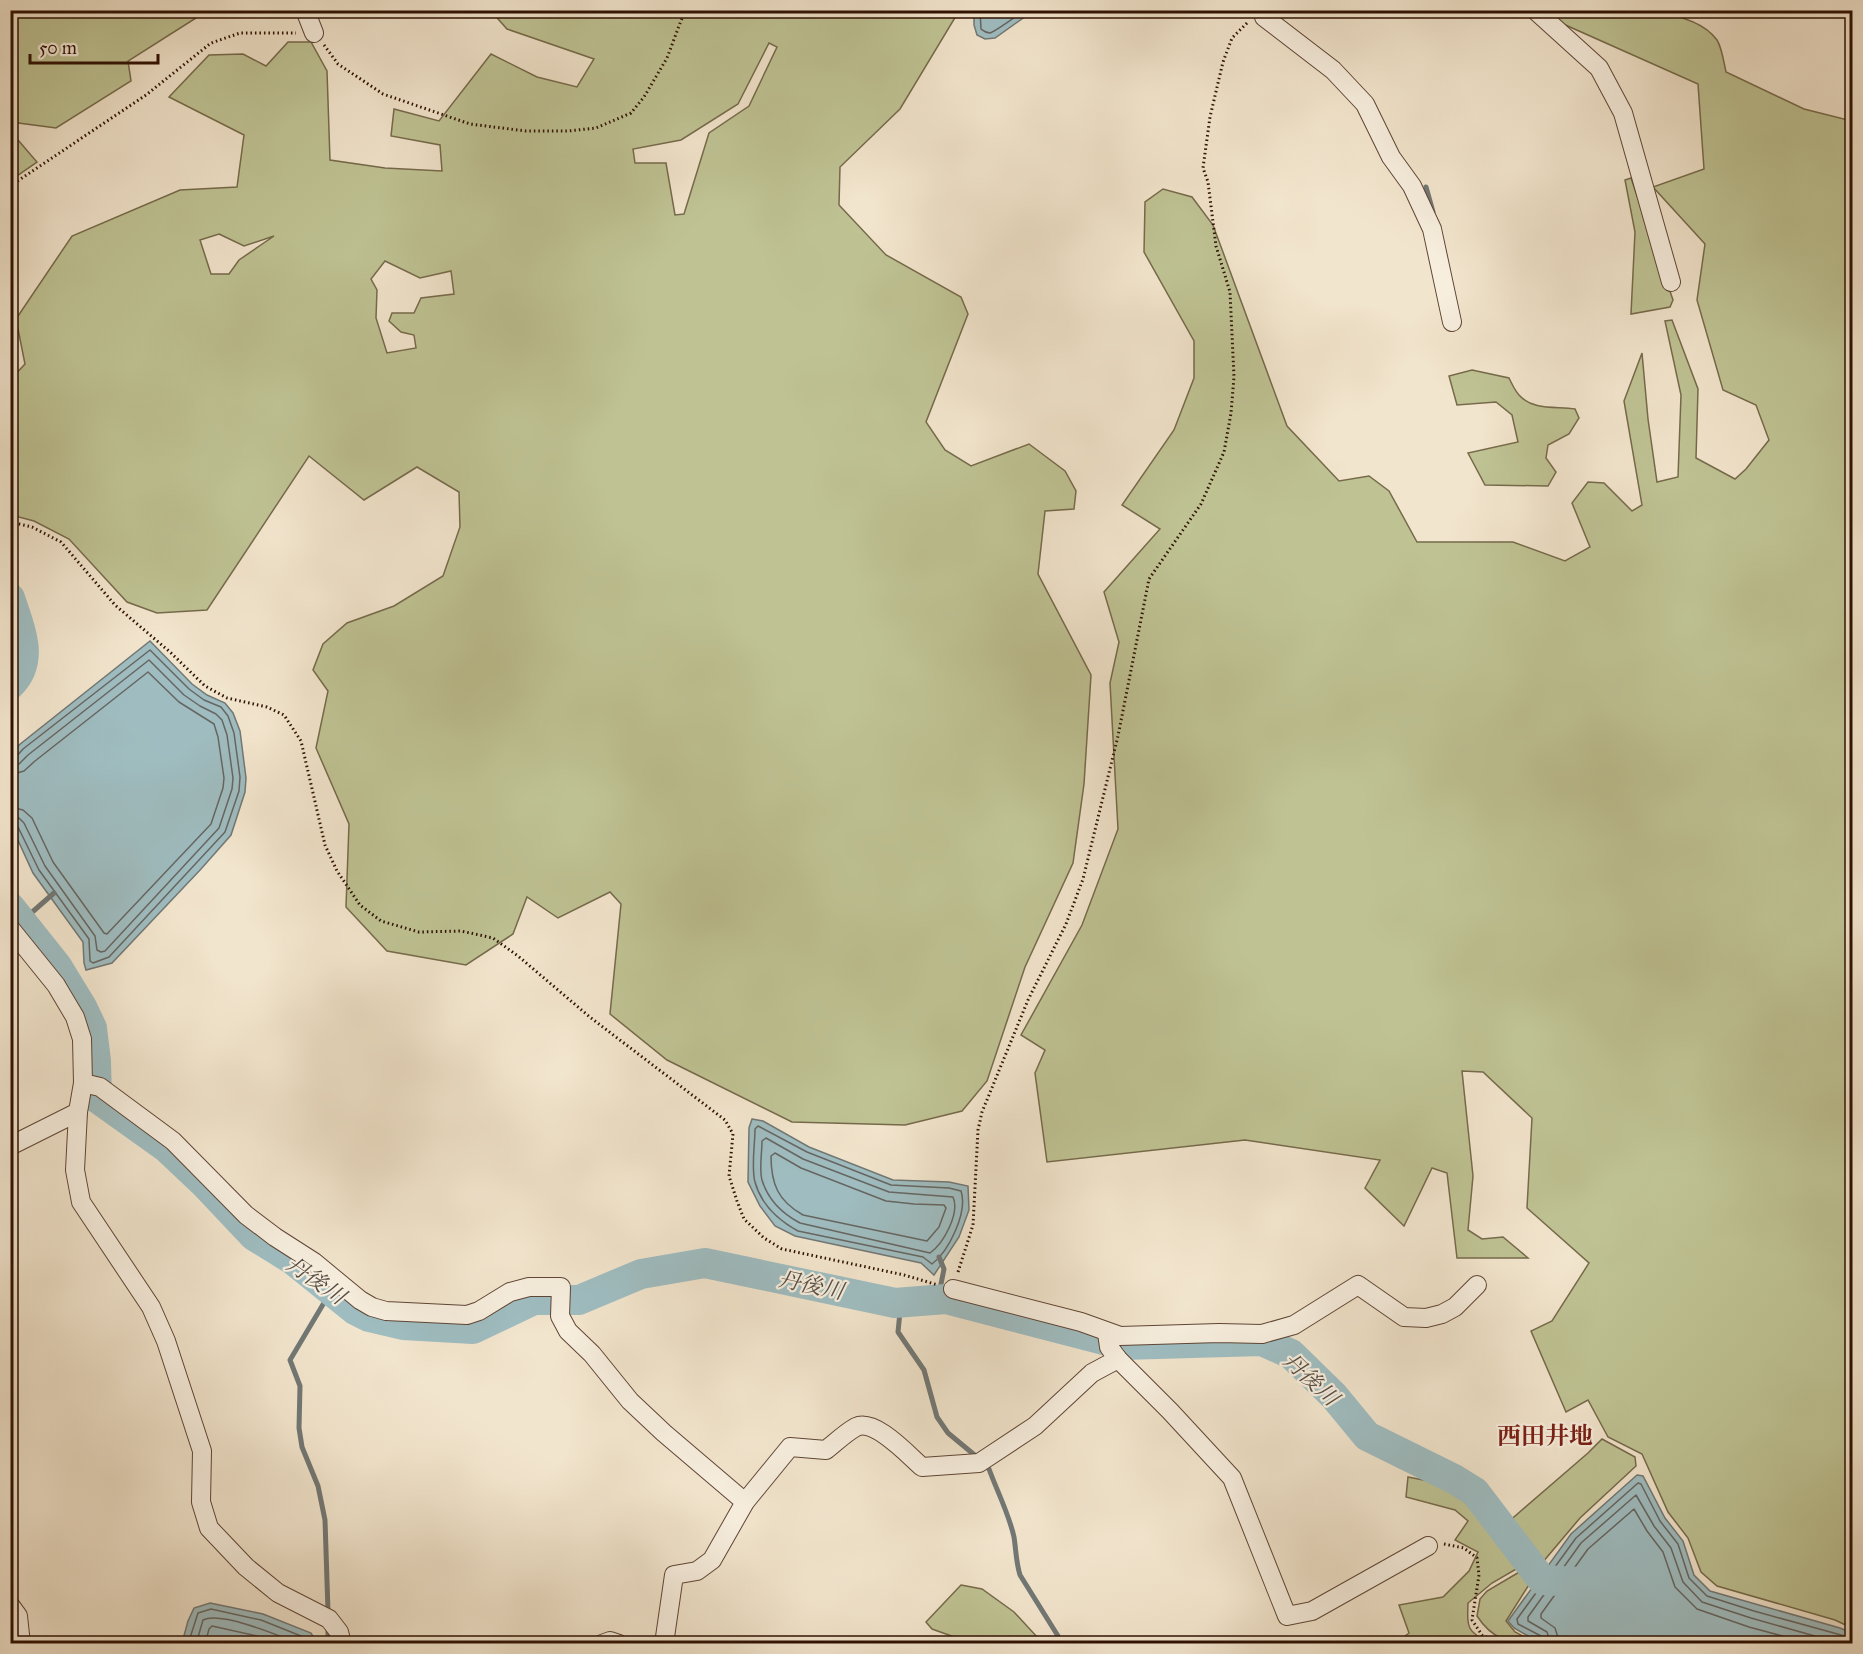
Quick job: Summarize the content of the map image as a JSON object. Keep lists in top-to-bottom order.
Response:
{
  "districts": ["西田井地"],
  "water": ["丹後川"],
  "scale_bar": "50 m"
}
